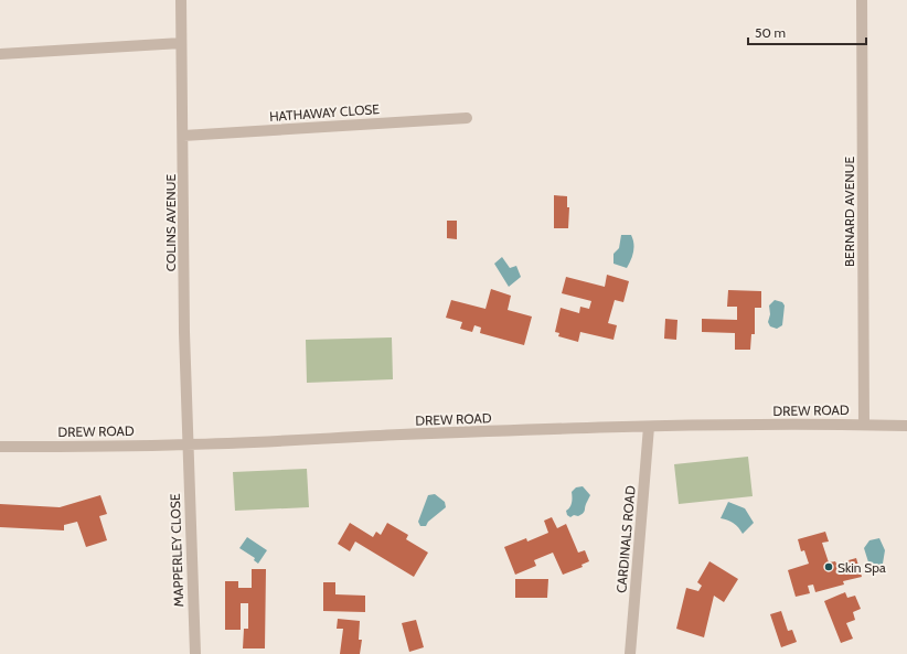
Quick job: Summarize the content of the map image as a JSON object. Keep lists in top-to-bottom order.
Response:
{
  "streets": {
    "street": [
      "HATHAWAY CLOSE",
      "BERNARD AVENUE",
      "COLINS AVENUE",
      "DREW ROAD",
      "CARDINALS ROAD",
      "MAPPERLEY CLOSE"
    ]
  },
  "crossings": [
    ["HATHAWAY CLOSE", "COLINS AVENUE"],
    ["BERNARD AVENUE", "DREW ROAD"],
    ["COLINS AVENUE", "DREW ROAD"],
    ["COLINS AVENUE", "MAPPERLEY CLOSE"],
    ["DREW ROAD", "CARDINALS ROAD"],
    ["DREW ROAD", "MAPPERLEY CLOSE"]
  ],
  "places": ["Skin Spa"],
  "scale_bar": "50 m"
}
